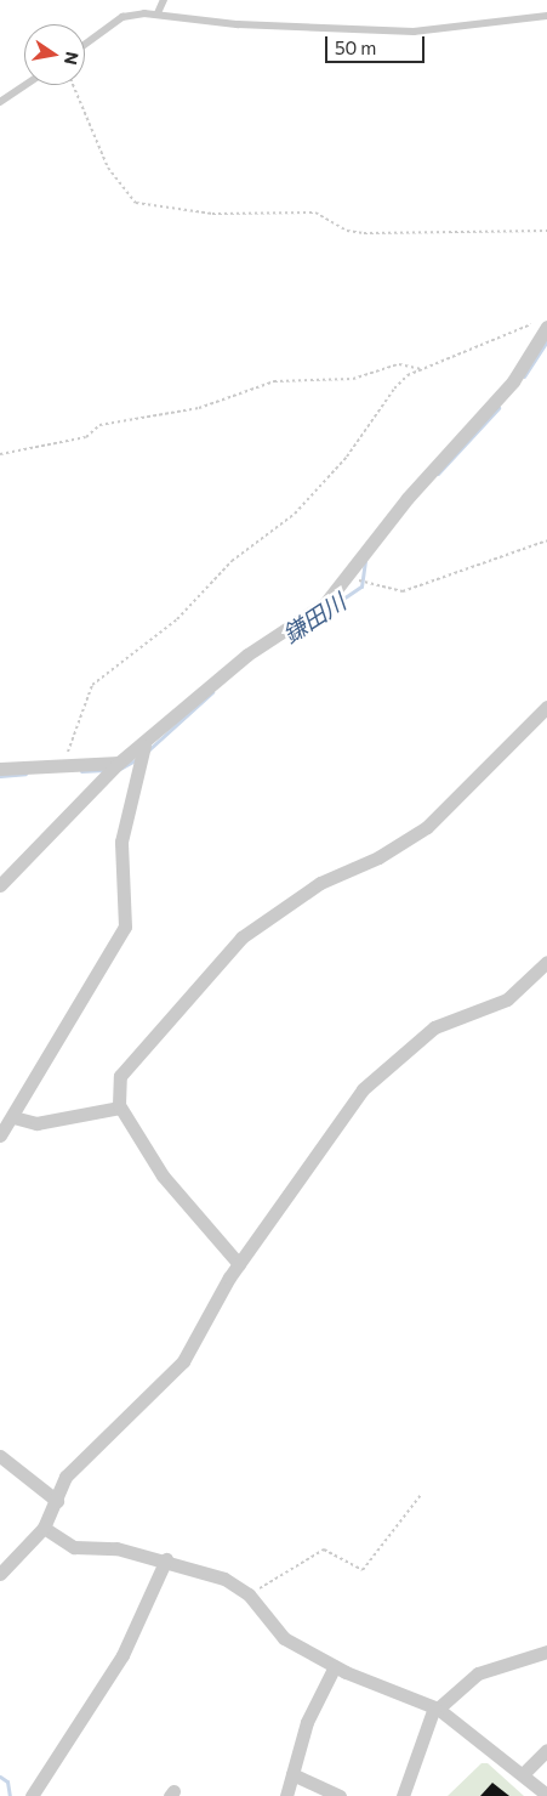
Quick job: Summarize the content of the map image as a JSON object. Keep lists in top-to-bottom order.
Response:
{
  "water": ["鎌田川"],
  "scale_bar": "50 m",
  "north": "right"
}
